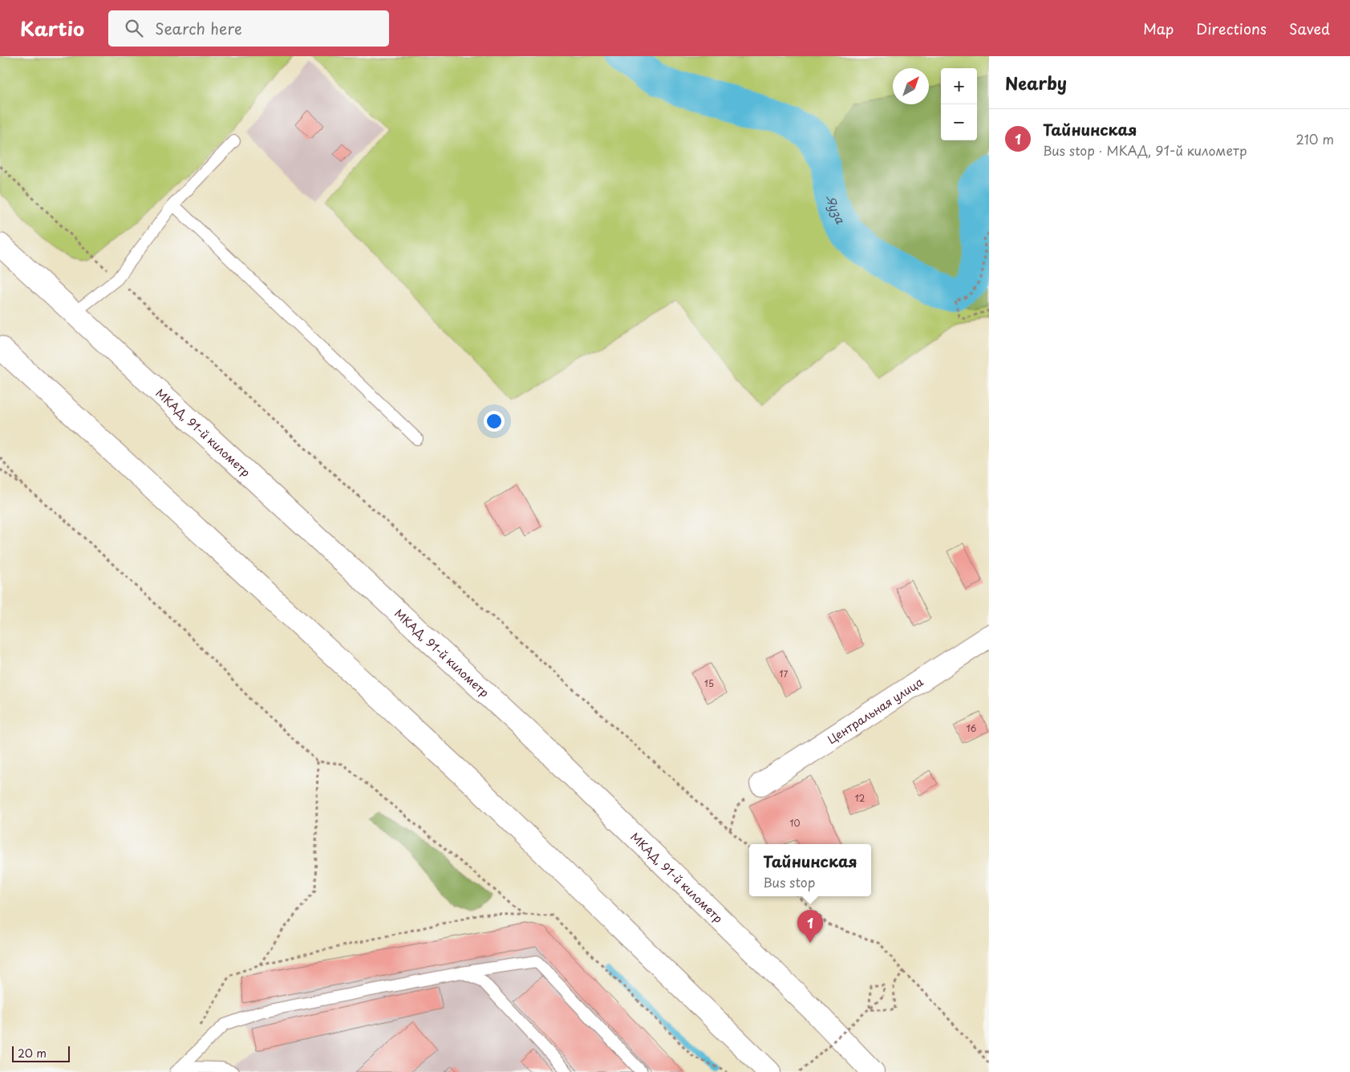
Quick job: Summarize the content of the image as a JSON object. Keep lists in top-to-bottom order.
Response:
{
  "streets": {
    "main road": ["МКАД, 91-й километр", "Центральная улица"]
  },
  "water": ["Яуза"],
  "house_numbers": [
    "17",
    "15",
    "16",
    "12",
    "10"
  ],
  "scale_bar": "20 m",
  "north": "top right",
  "page": {
    "header": "Kartio",
    "search": "Search here",
    "nav": ["Map", "Directions", "Saved"],
    "heading": "Nearby",
    "map_buttons": ["+", "−"],
    "list": [
      {
        "mark": "1",
        "name": "Тайнинская",
        "note": "Bus stop · МКАД, 91-й километр",
        "value": "210 m"
      }
    ],
    "popup": ["Тайнинская", "Bus stop"],
    "pins": "1",
    "scale": "20 m"
  }
}
